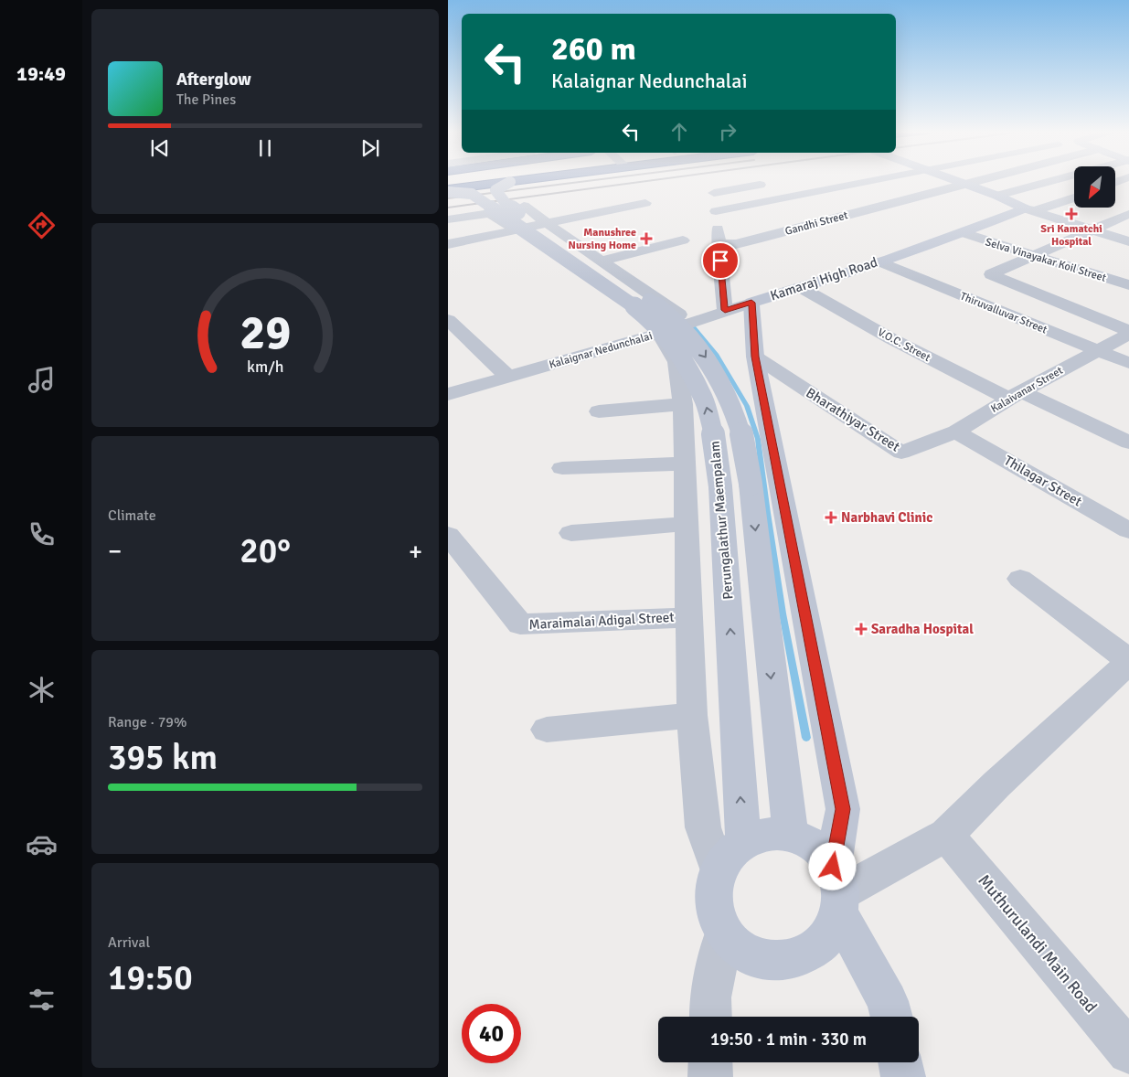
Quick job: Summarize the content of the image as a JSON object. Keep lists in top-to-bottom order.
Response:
{
  "streets": {
    "main road": ["Kamaraj High Road", "Perungalathur Maempalam"],
    "street": [
      "Gandhi Street",
      "Selva Vinayakar Koil Street",
      "Thiruvalluvar Street",
      "V.O.C. Street",
      "Kalaignar Nedunchalai",
      "Kalaivanar Street",
      "Bharathiyar Street",
      "Thilagar Street",
      "Maraimalai Adigal Street",
      "Muthurulandi Main Road"
    ]
  },
  "crossings": [
    ["Selva Vinayakar Koil Street", "Kamaraj High Road"],
    ["Kamaraj High Road", "Thiruvalluvar Street"],
    ["Kamaraj High Road", "V.O.C. Street"],
    ["Kamaraj High Road", "Kalaignar Nedunchalai"],
    ["Kamaraj High Road", "Bharathiyar Street"],
    ["Kamaraj High Road", "Perungalathur Maempalam"],
    ["Thiruvalluvar Street", "Kalaivanar Street"],
    ["V.O.C. Street", "Kalaivanar Street"],
    ["Kalaivanar Street", "Bharathiyar Street"],
    ["Kalaivanar Street", "Thilagar Street"],
    ["Bharathiyar Street", "Thilagar Street"]
  ],
  "places": {
    "health": [
      "Sri Kamatchi Hospital",
      "Manushree Nursing Home",
      "Narbhavi Clinic",
      "Saradha Hospital"
    ]
  },
  "north": "bottom left",
  "page": {
    "tabs": "19:49",
    "turn": ["260 m", "Kalaignar Nedunchalai"],
    "song": ["Afterglow", "The Pines"],
    "tile": [
      "Climate",
      ["Range · 79%", "395 km"],
      ["Arrival", "19:50"]
    ],
    "heat": ["−", "20°", "+"],
    "limit": "40",
    "trip": "19:50 · 1 min · 330 m",
    "gauge": ["29", "km/h"]
  }
}
